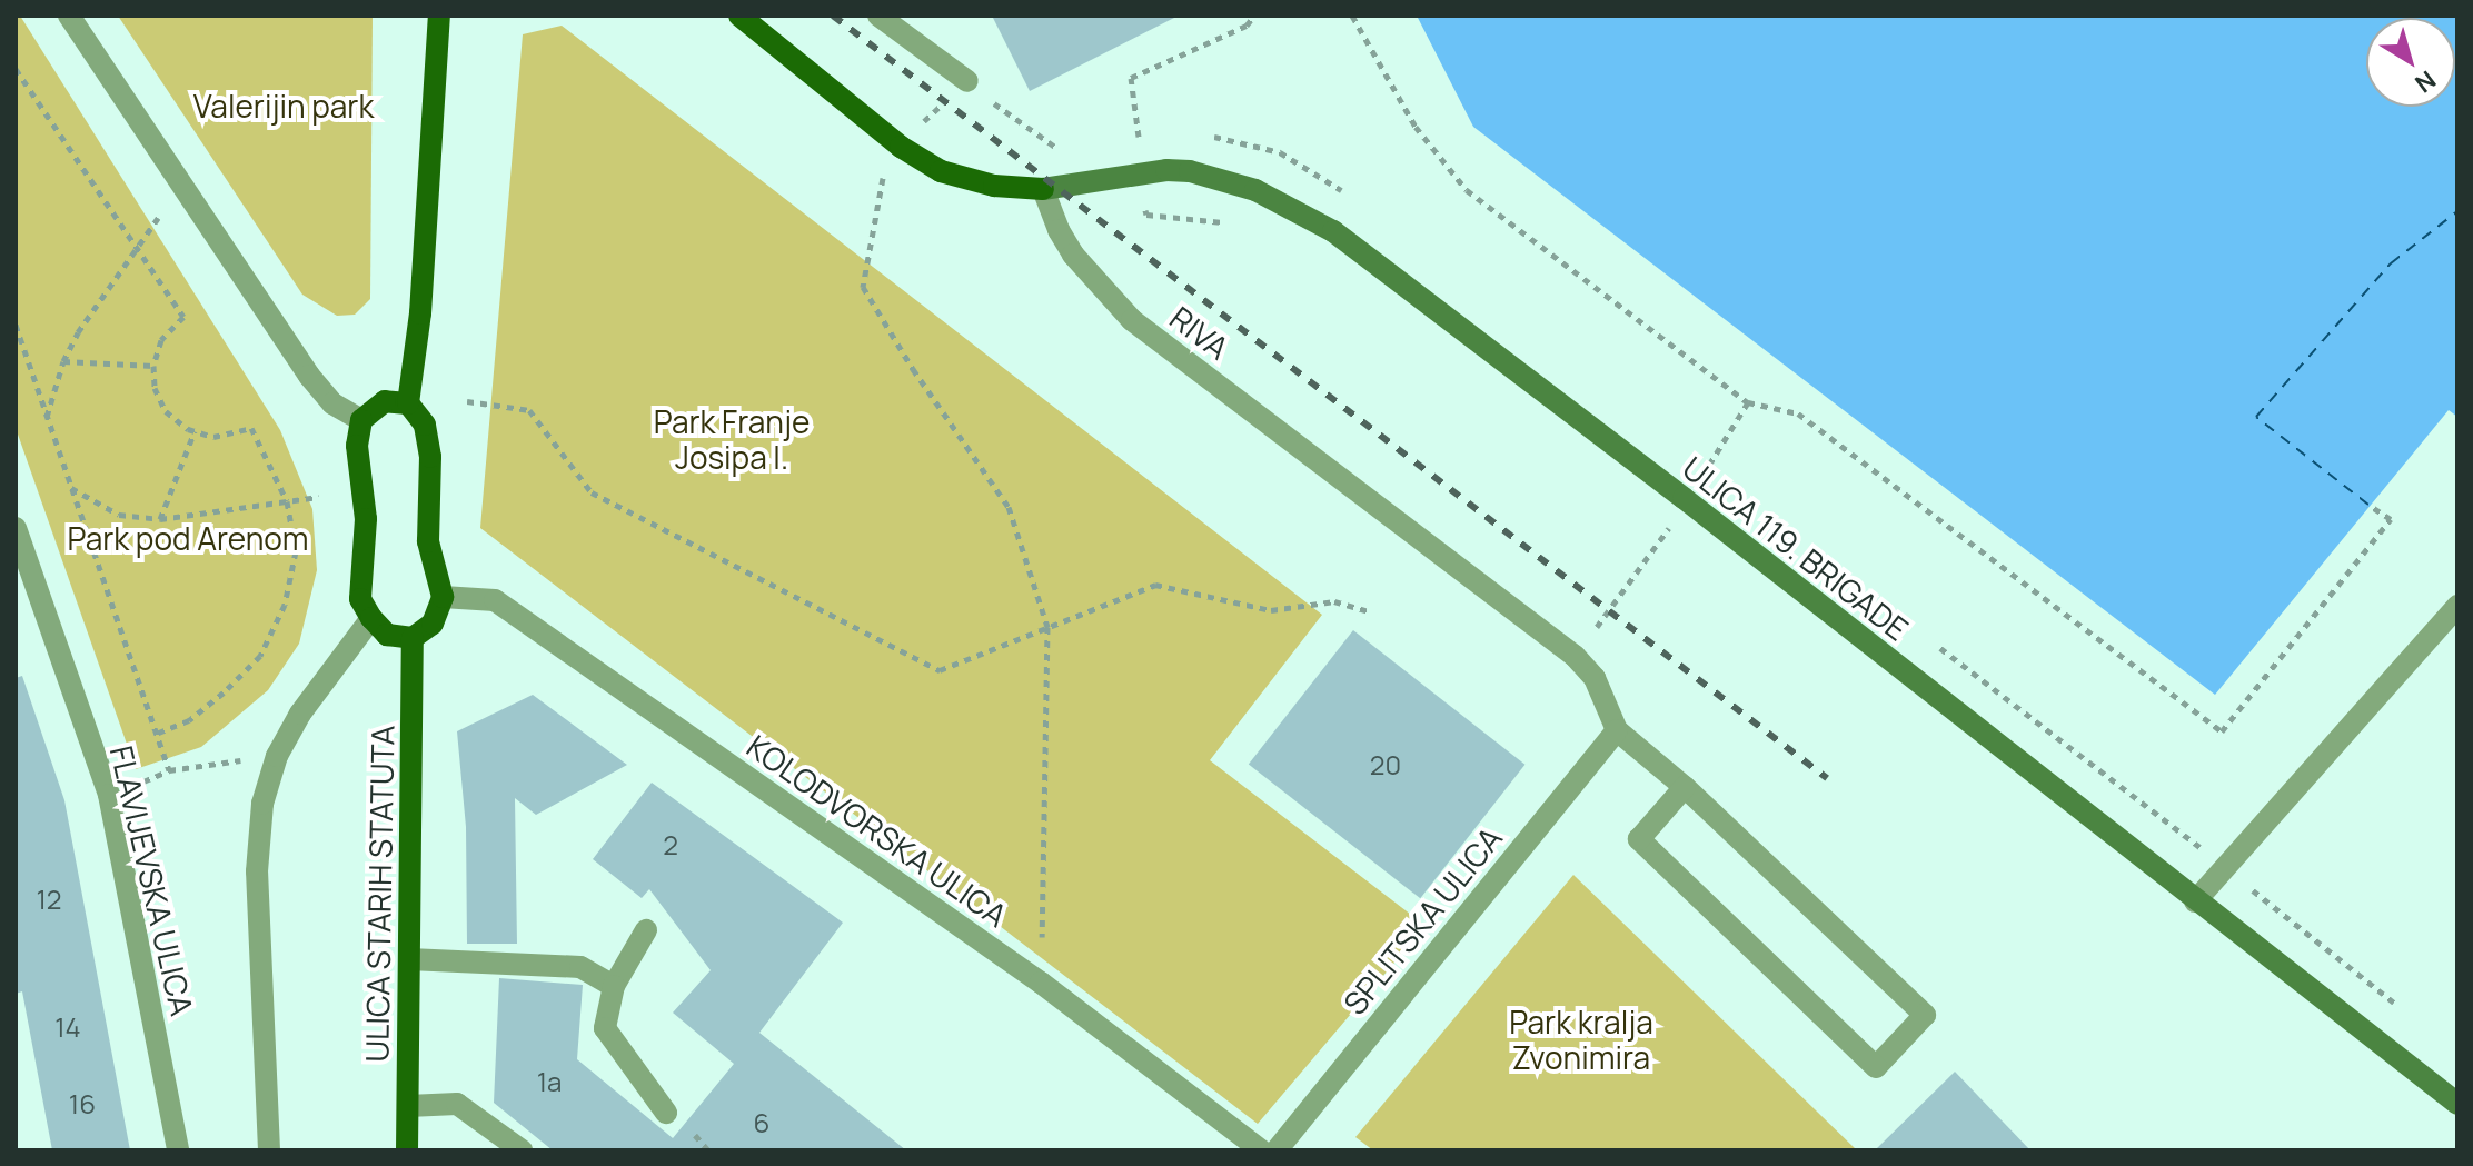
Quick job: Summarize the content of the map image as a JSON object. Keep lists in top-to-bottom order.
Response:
{
  "streets": {
    "main road": ["ULICA 119. BRIGADE", "ULICA STARIH STATUTA"],
    "street": [
      "RIVA",
      "KOLODVORSKA ULICA",
      "FLAVIJEVSKA ULICA",
      "SPLITSKA ULICA"
    ]
  },
  "crossings": [
    ["RIVA", "ULICA 119. BRIGADE"],
    ["RIVA", "SPLITSKA ULICA"]
  ],
  "parks": [
    "Valerijin park",
    "Park Franje Josipa I.",
    "Park pod Arenom",
    "Park kralja Zvonimira"
  ],
  "house_numbers": [
    "20",
    "2",
    "12",
    "14",
    "1a",
    "16",
    "6"
  ],
  "north": "bottom right"
}
